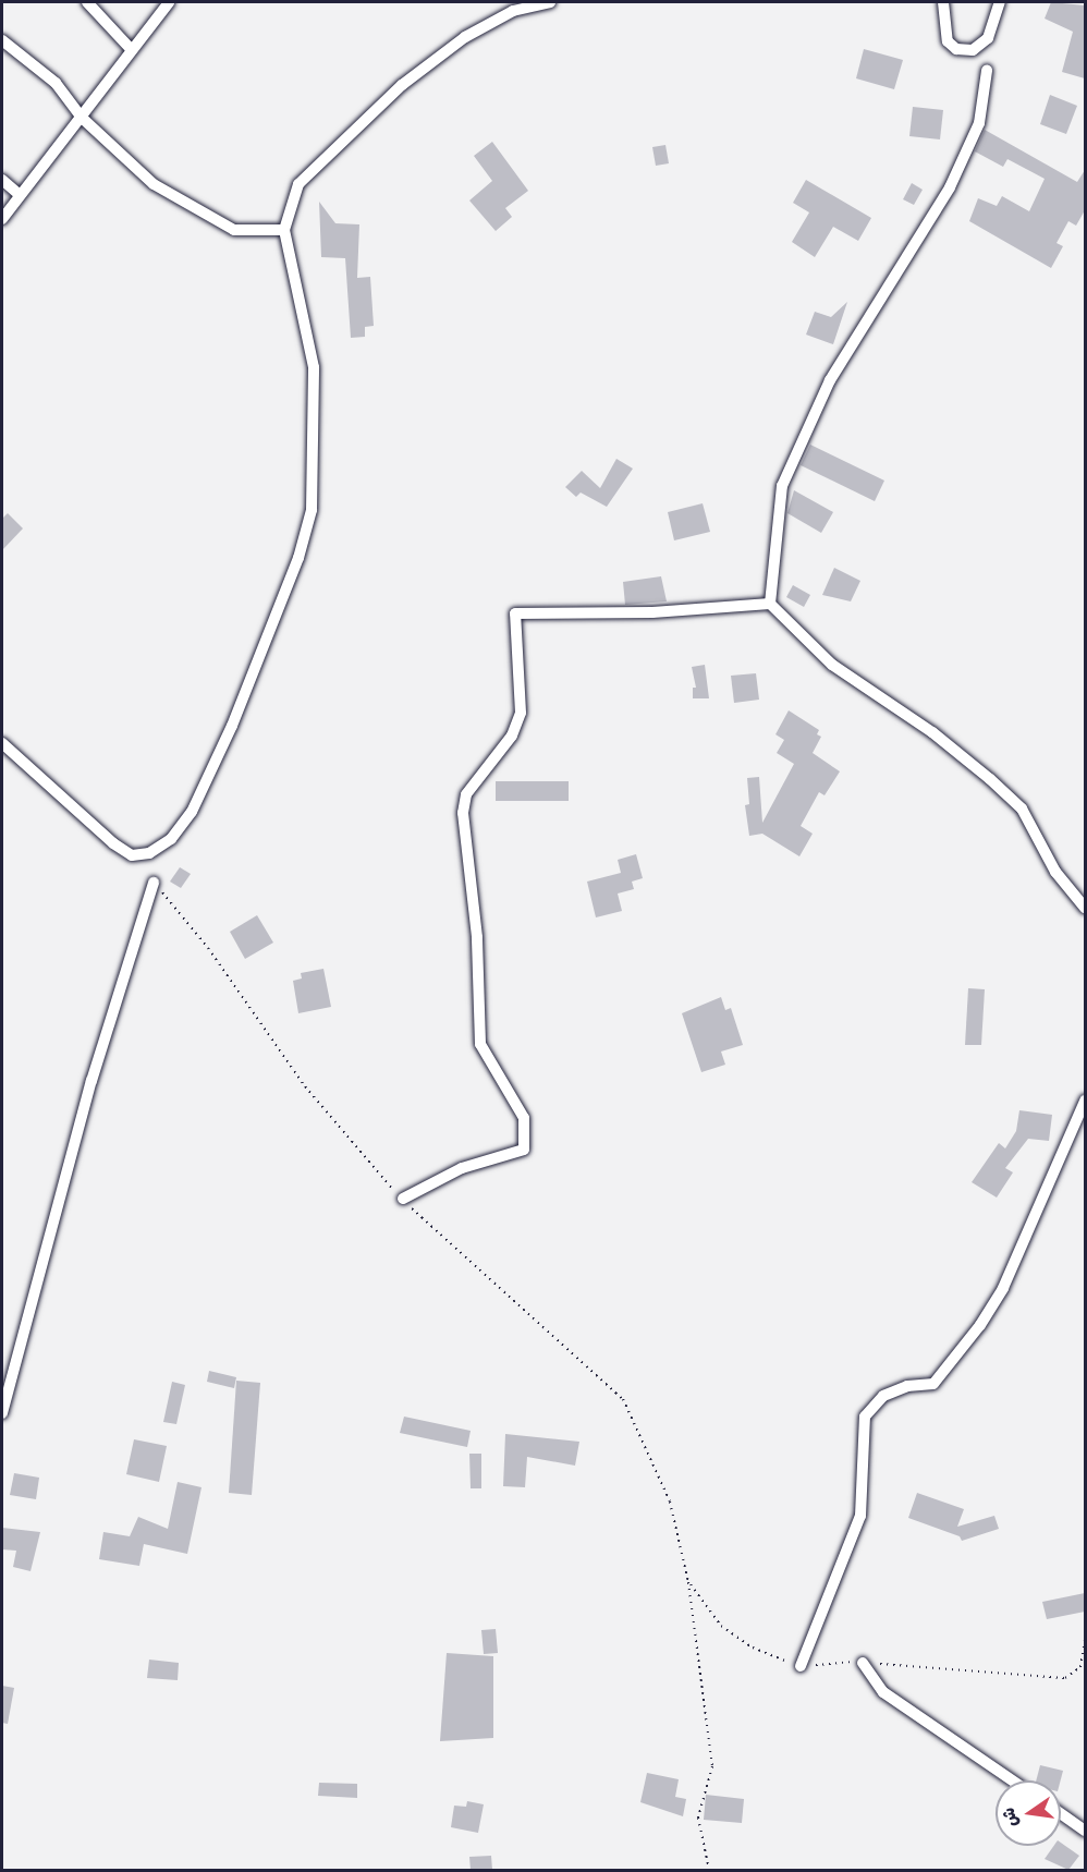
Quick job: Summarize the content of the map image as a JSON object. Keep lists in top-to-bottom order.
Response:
{
  "north": "left"
}
